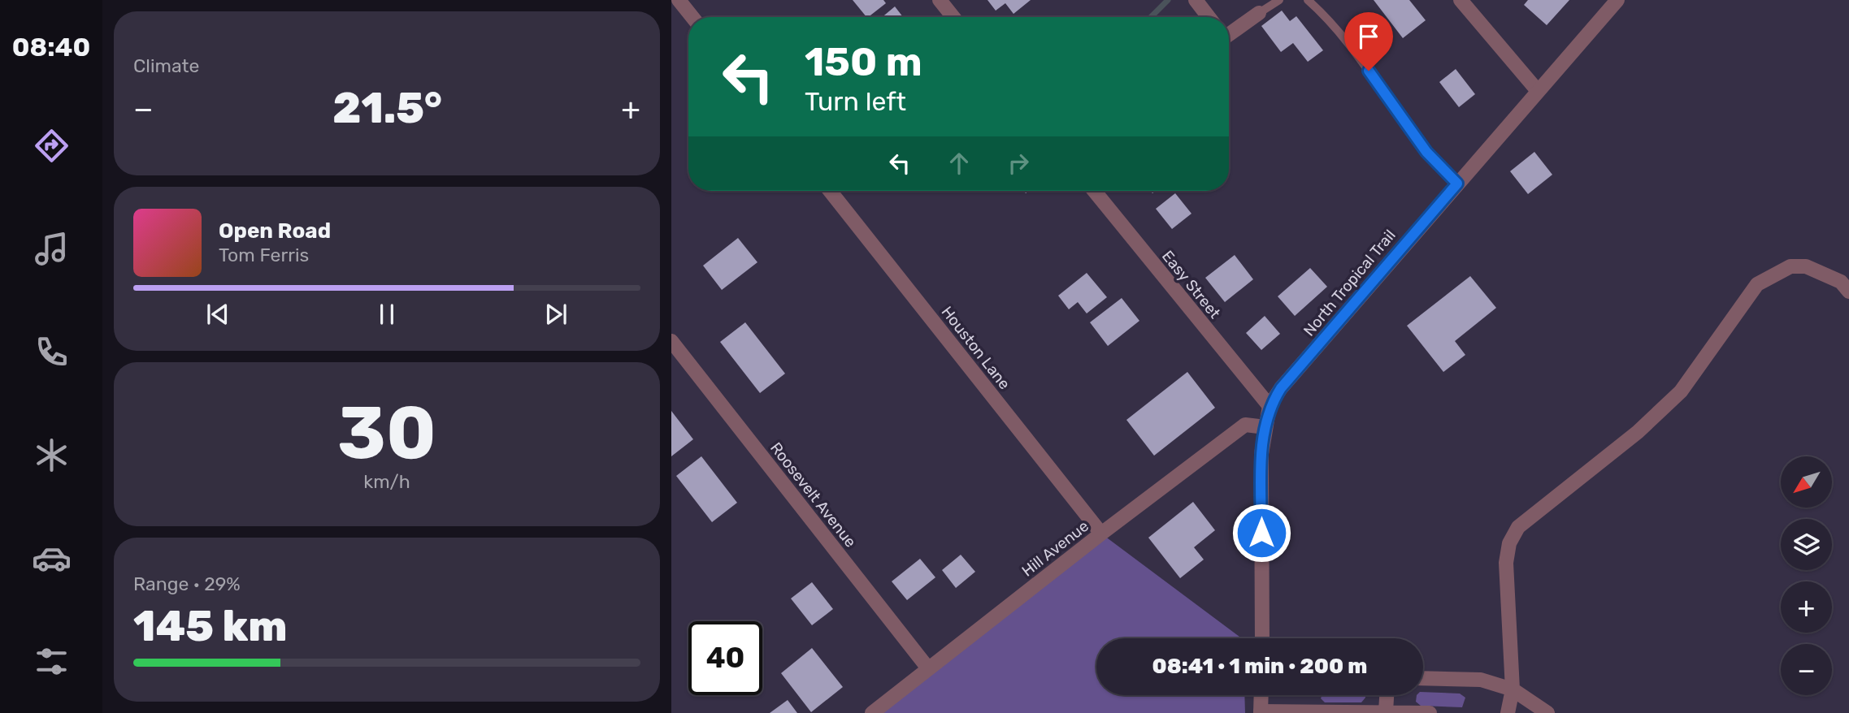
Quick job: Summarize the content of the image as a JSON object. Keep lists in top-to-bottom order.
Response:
{
  "streets": {
    "street": [
      "North Tropical Trail",
      "Easy Street",
      "Houston Lane",
      "Roosevelt Avenue",
      "Hill Avenue"
    ]
  },
  "crossings": [
    ["North Tropical Trail", "Easy Street"],
    ["North Tropical Trail", "Hill Avenue"],
    ["Houston Lane", "Hill Avenue"],
    ["Roosevelt Avenue", "Hill Avenue"]
  ],
  "north": "bottom left",
  "page": {
    "tabs": "08:40",
    "tile": [
      "Climate",
      ["30", "km/h"],
      ["Range · 29%", "145 km"]
    ],
    "turn": ["150 m", "Turn left"],
    "heat": ["−", "21.5°", "+"],
    "song": ["Open Road", "Tom Ferris"],
    "map_buttons": ["+", "−"],
    "limit": "40",
    "trip": "08:41 · 1 min · 200 m"
  }
}
